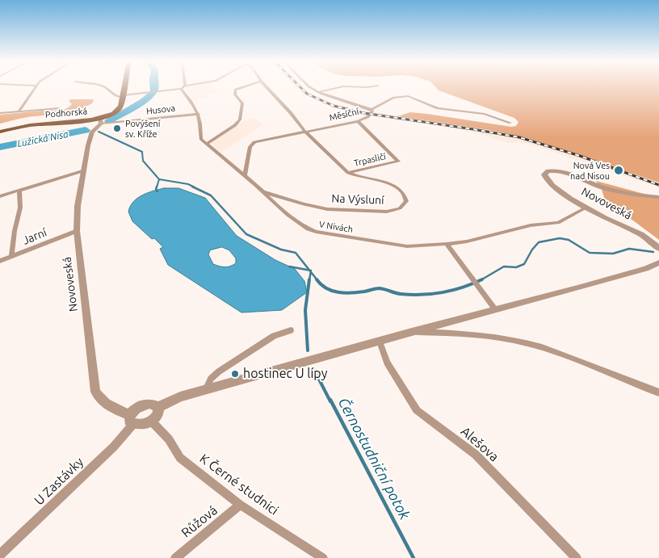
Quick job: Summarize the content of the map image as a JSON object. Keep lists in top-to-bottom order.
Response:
{
  "streets": {
    "main road": ["Podhorská"],
    "street": [
      "Husova",
      "Měsíční",
      "Trpasličí",
      "Na Výsluní",
      "Novoveská",
      "V Nivách",
      "Jarní",
      "Alešova",
      "U Zastávky",
      "K Černé studnici",
      "Růžová"
    ]
  },
  "crossings": [
    ["Husova", "Podhorská"],
    ["Husova", "Novoveská"],
    ["Podhorská", "Novoveská"],
    ["Měsíční", "Trpasličí"],
    ["Měsíční", "V Nivách"],
    ["Trpasličí", "Na Výsluní"],
    ["Na Výsluní", "V Nivách"],
    ["Novoveská", "V Nivách"],
    ["Novoveská", "Jarní"],
    ["Novoveská", "U Zastávky"],
    ["Novoveská", "K Černé studnici"],
    ["U Zastávky", "K Černé studnici"],
    ["K Černé studnici", "Růžová"]
  ],
  "water": ["Lužická Nisa", "Černostudniční potok"],
  "places": ["Povýšení sv. Kříže", "Nová Ves nad Nisou", "hostinec U lípy"]
}
